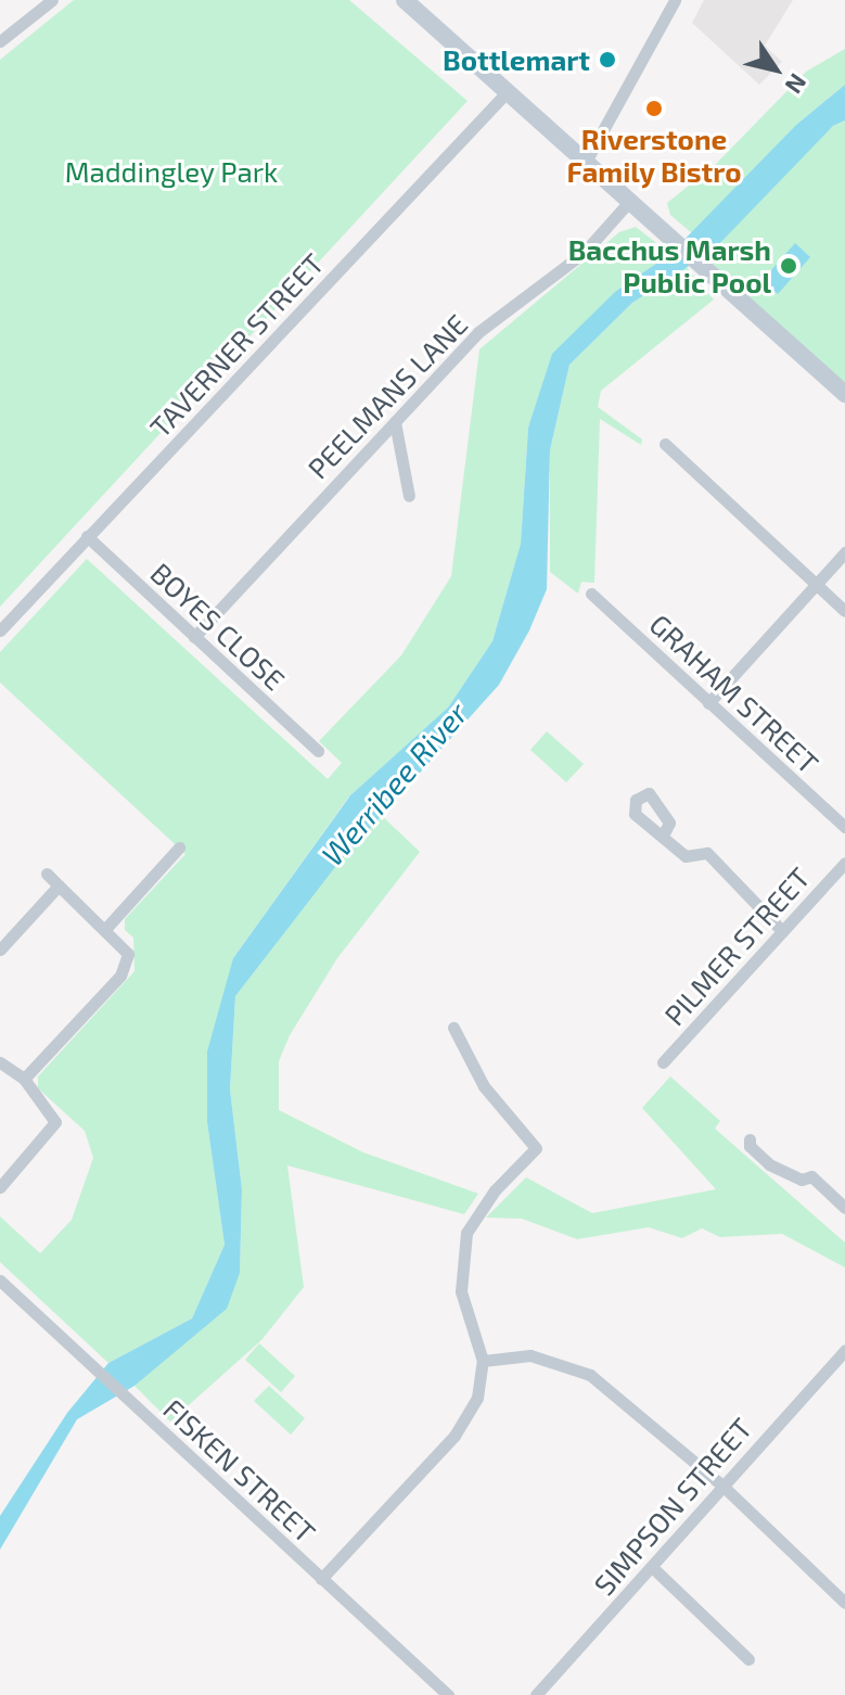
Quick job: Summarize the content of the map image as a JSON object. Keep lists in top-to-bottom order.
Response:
{
  "streets": {
    "street": [
      "TAVERNER STREET",
      "PEELMANS LANE",
      "BOYES CLOSE",
      "GRAHAM STREET",
      "PILMER STREET",
      "FISKEN STREET",
      "SIMPSON STREET"
    ]
  },
  "crossings": [
    ["TAVERNER STREET", "BOYES CLOSE"],
    ["PEELMANS LANE", "BOYES CLOSE"]
  ],
  "water": ["Werribee River"],
  "parks": ["Maddingley Park"],
  "places": ["Bottlemart", "Riverstone Family Bistro", "Bacchus Marsh Public Pool"],
  "north": "bottom right"
}
